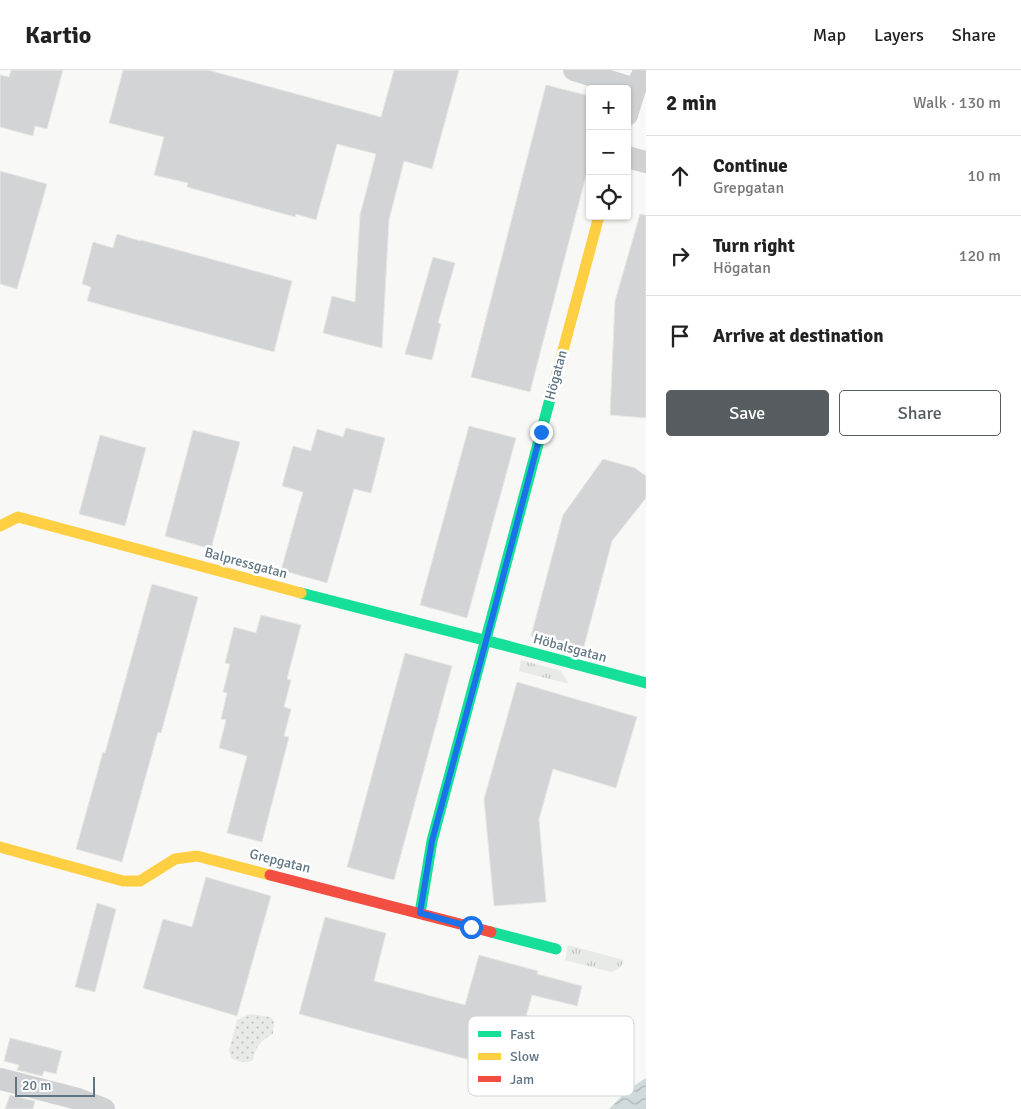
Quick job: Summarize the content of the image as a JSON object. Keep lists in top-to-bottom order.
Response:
{
  "streets": {
    "street": [
      "Högatan",
      "Balpressgatan",
      "Höbalsgatan",
      "Grepgatan"
    ]
  },
  "crossings": [
    ["Högatan", "Balpressgatan"],
    ["Högatan", "Höbalsgatan"],
    ["Högatan", "Grepgatan"],
    ["Balpressgatan", "Höbalsgatan"]
  ],
  "legend": ["Fast", "Slow", "Jam"],
  "scale_bar": "20 m",
  "page": {
    "header": "Kartio",
    "nav": ["Map", "Layers", "Share"],
    "heading": ["2 min", "Walk · 130 m"],
    "map_buttons": ["+", "−"],
    "list": [
      ["Continue", "Grepgatan", "10 m"],
      ["Turn right", "Högatan", "120 m"],
      "Arrive at destination"
    ],
    "buttons": ["Save", "Share"],
    "scale": "20 m"
  }
}
